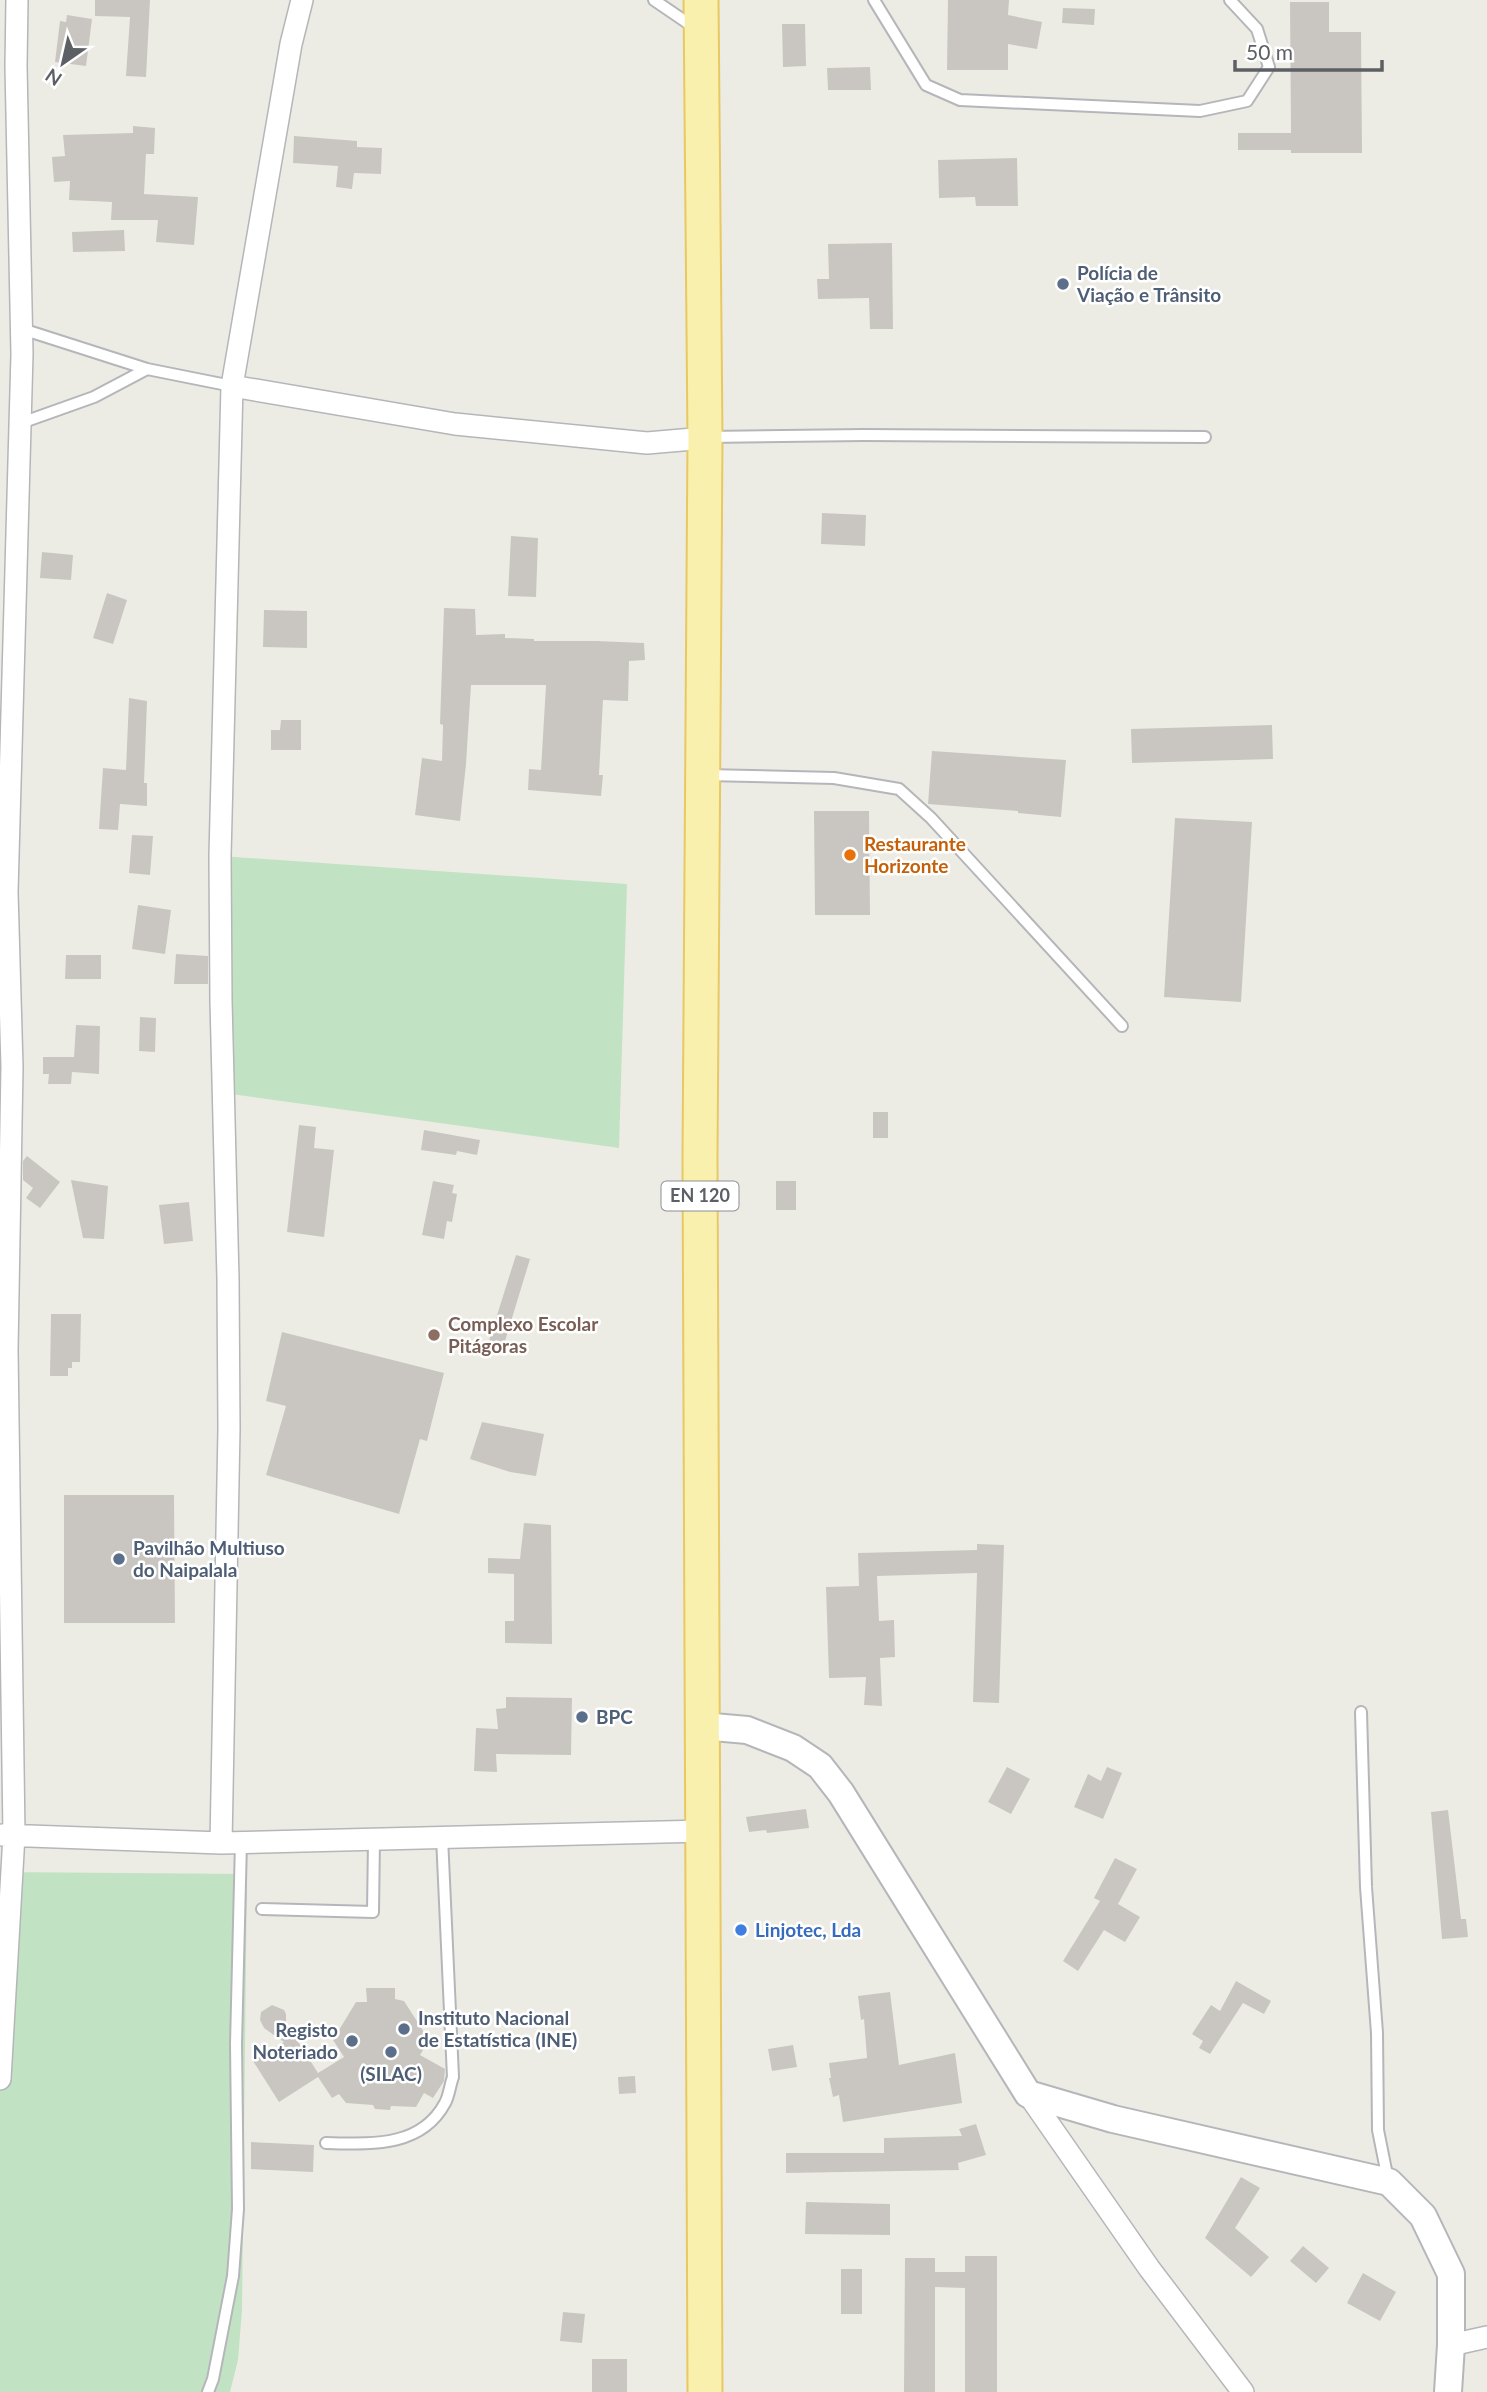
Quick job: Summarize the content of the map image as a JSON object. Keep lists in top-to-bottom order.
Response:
{
  "streets": {
    "main road": ["EN 120"]
  },
  "places": [
    "Polícia de Viação e Trânsito",
    "Restaurante Horizonte",
    "Complexo Escolar Pitágoras",
    "Pavilhão Multiuso do Naipalala",
    "BPC",
    "Linjotec, Lda",
    "Instituto Nacional de Estatística (INE)",
    "Registo Noteriado",
    "(SILAC)"
  ],
  "scale_bar": "50 m",
  "north": "bottom left"
}
